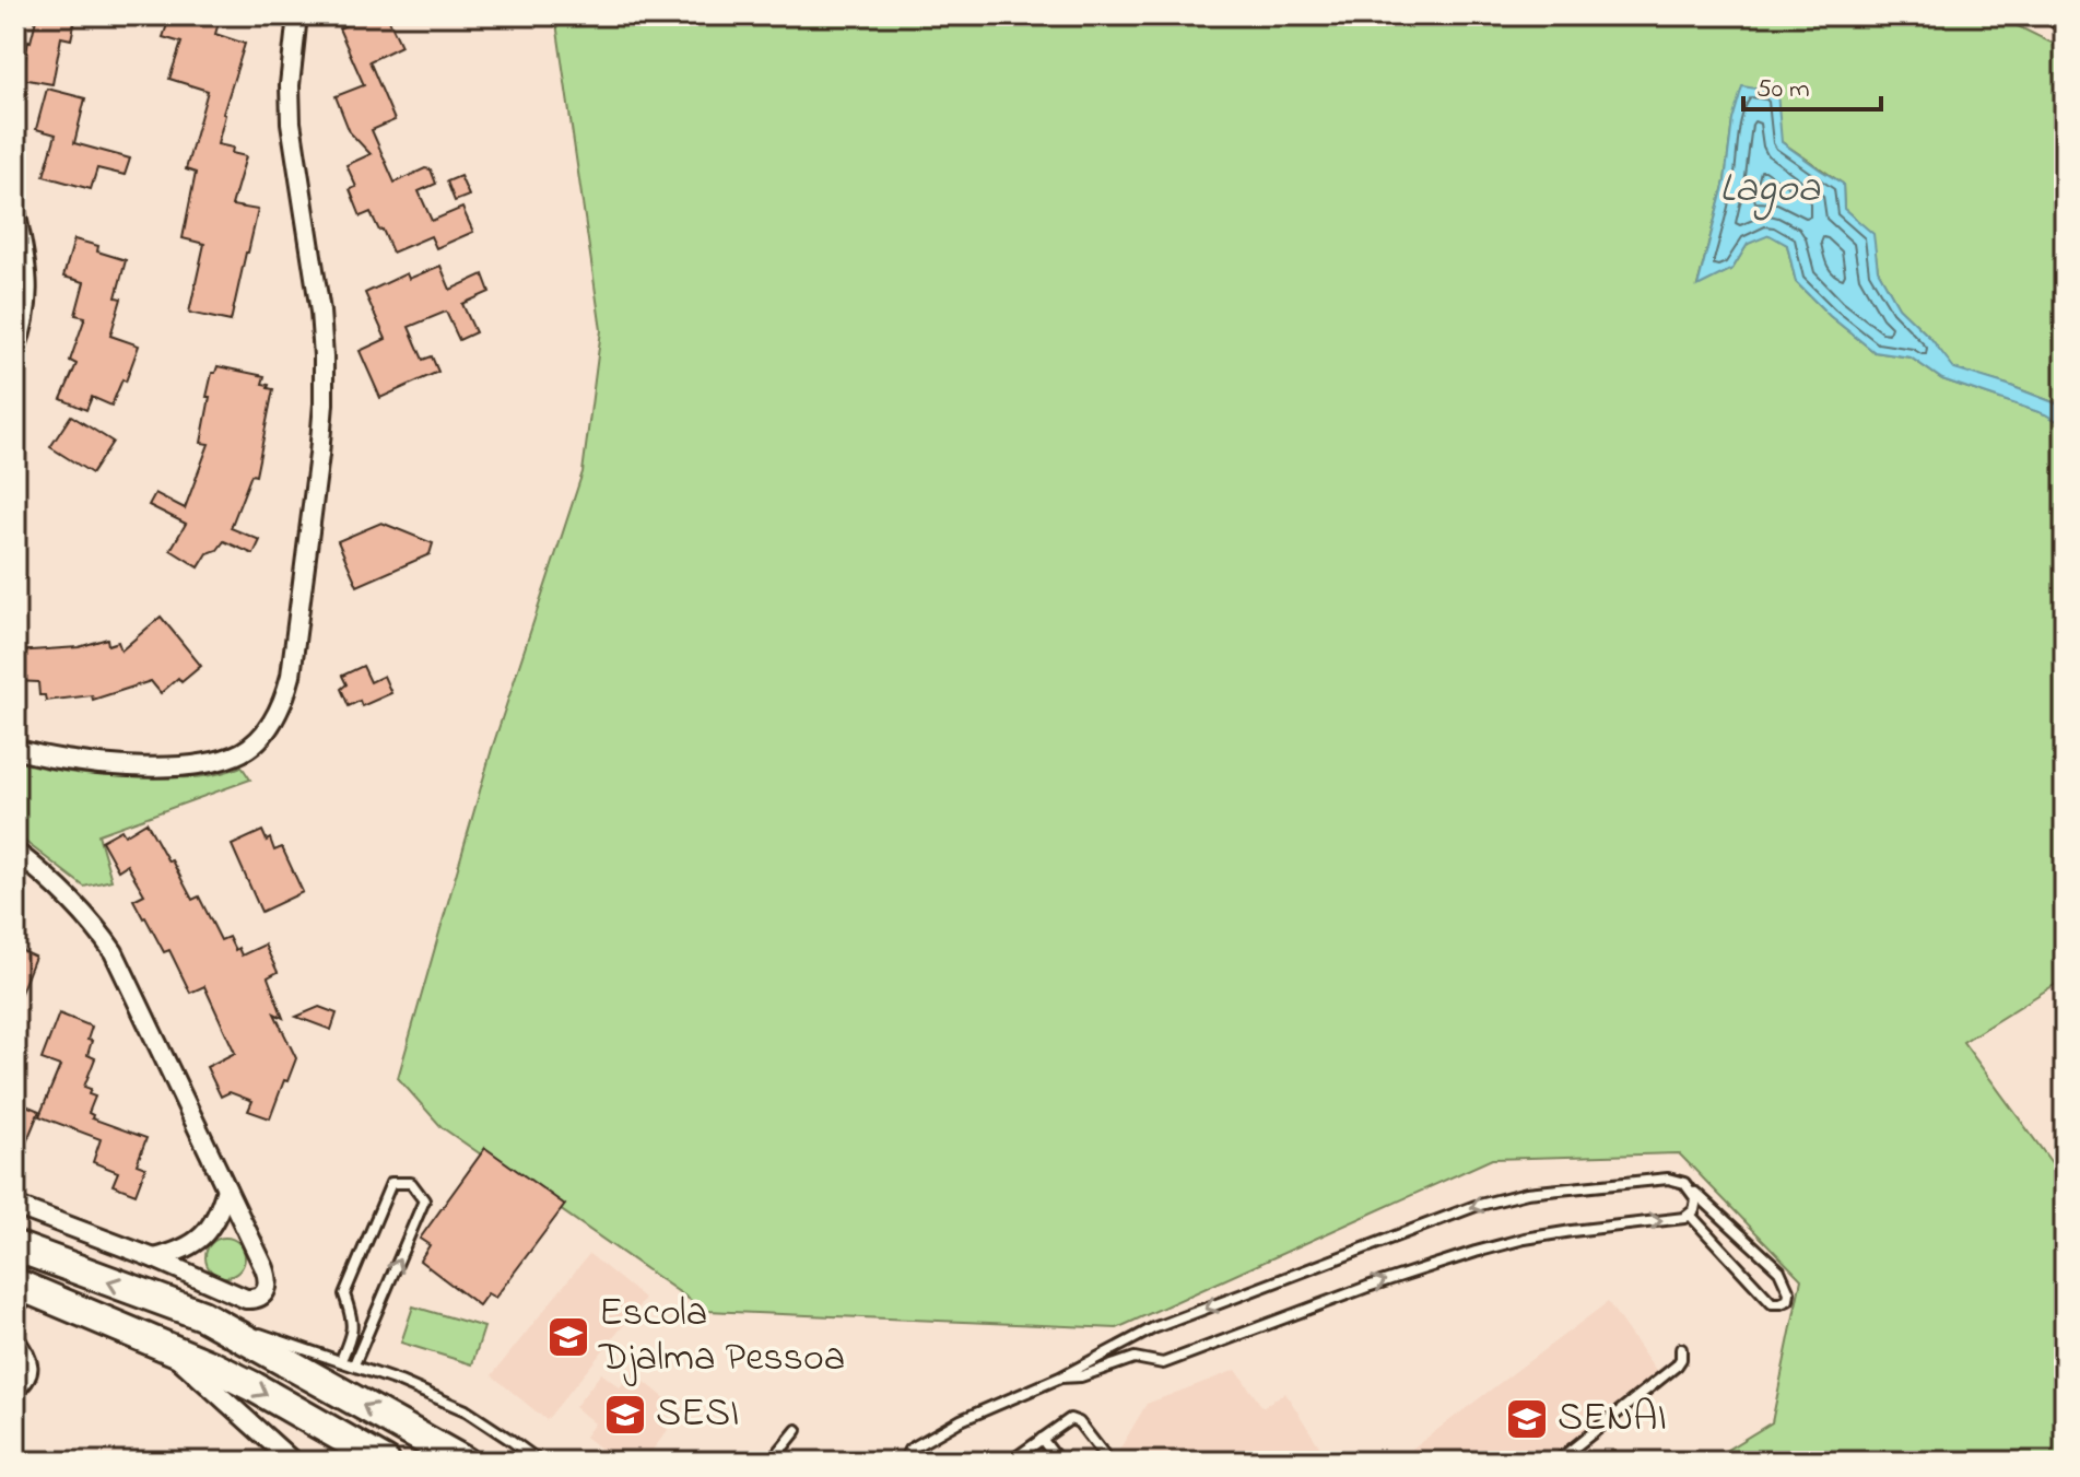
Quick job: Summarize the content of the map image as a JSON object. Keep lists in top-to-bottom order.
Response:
{
  "water": ["Lagoa"],
  "places": {
    "school or university": ["Escola Djalma Pessoa", "SESI", "SENAI"]
  },
  "scale_bar": "50 m"
}
